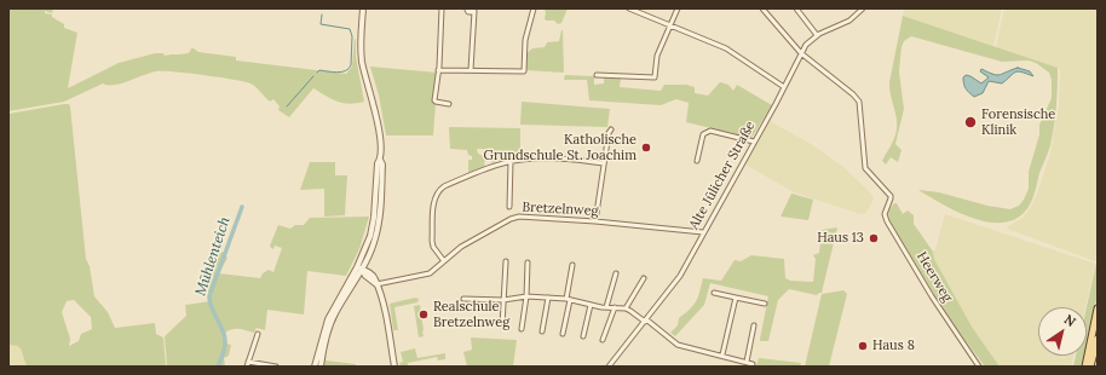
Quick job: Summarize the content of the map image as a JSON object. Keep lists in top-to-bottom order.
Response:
{
  "streets": {
    "street": ["Alte Jülicher Straße", "Bretzelnweg", "Heerweg"]
  },
  "crossings": [
    ["Alte Jülicher Straße", "Bretzelnweg"],
    ["Alte Jülicher Straße", "Heerweg"]
  ],
  "water": ["Mühlenteich"],
  "places": [
    "Forensische Klinik",
    "Katholische Grundschule St. Joachim",
    "Haus 13",
    "Realschule Bretzelnweg",
    "Haus 8"
  ],
  "north": "top right"
}
